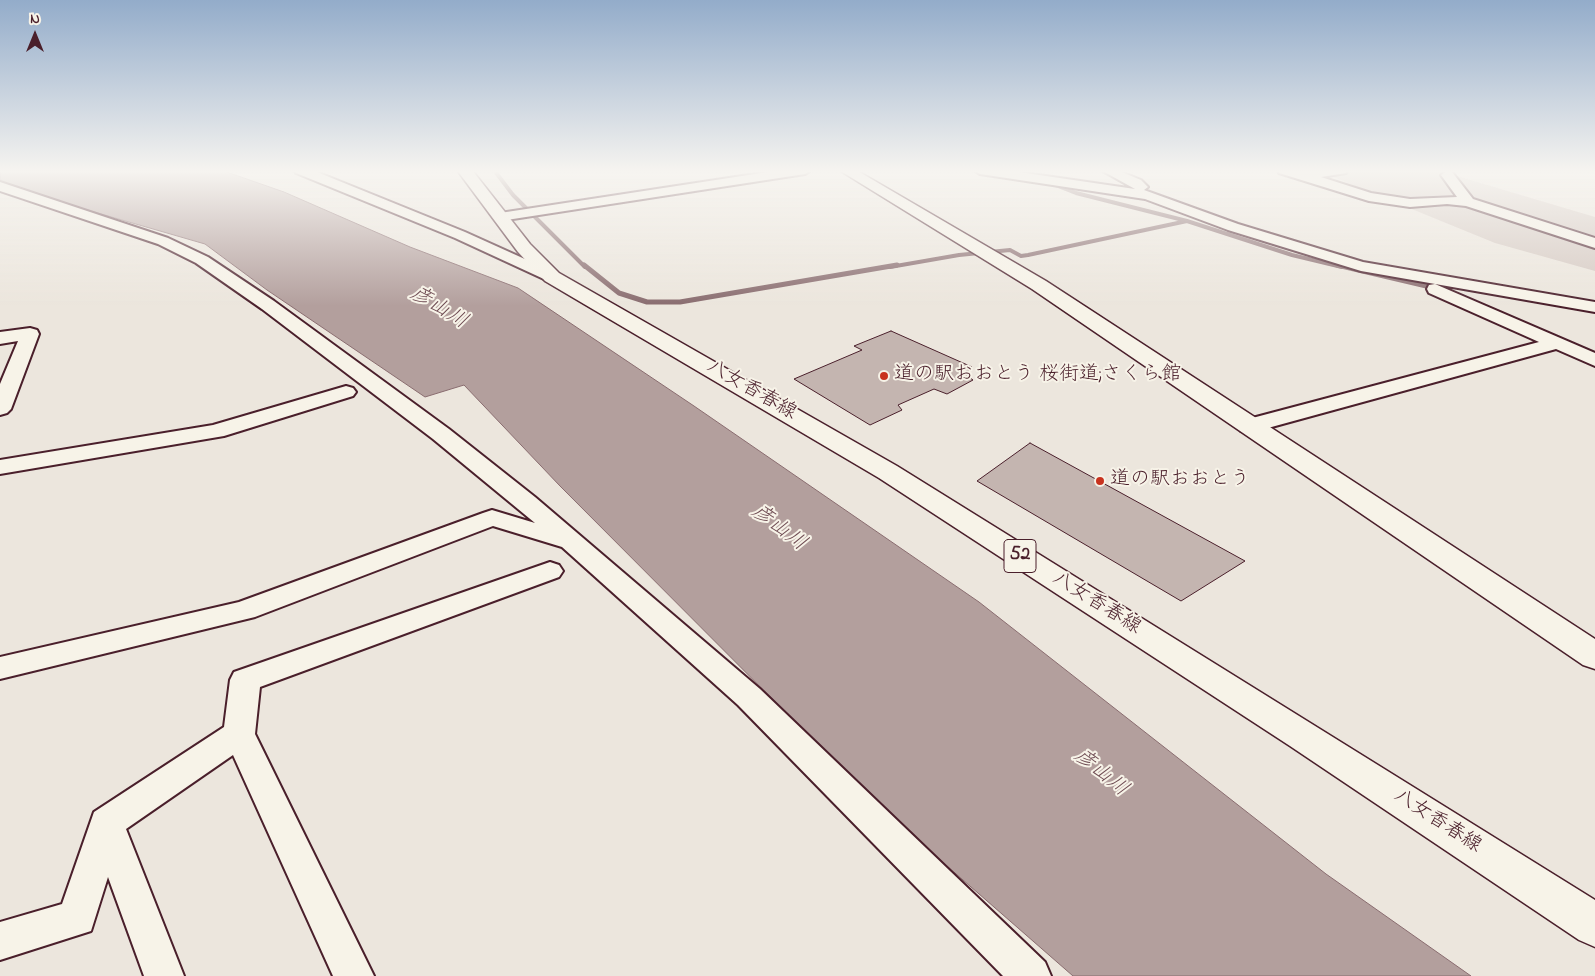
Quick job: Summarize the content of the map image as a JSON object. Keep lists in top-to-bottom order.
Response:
{
  "streets": {
    "main road": ["八女香春線", "52"]
  },
  "water": ["彦山川"],
  "places": ["道の駅おおとう 桜街道;さくら館", "道の駅おおとう"],
  "north": "top"
}
